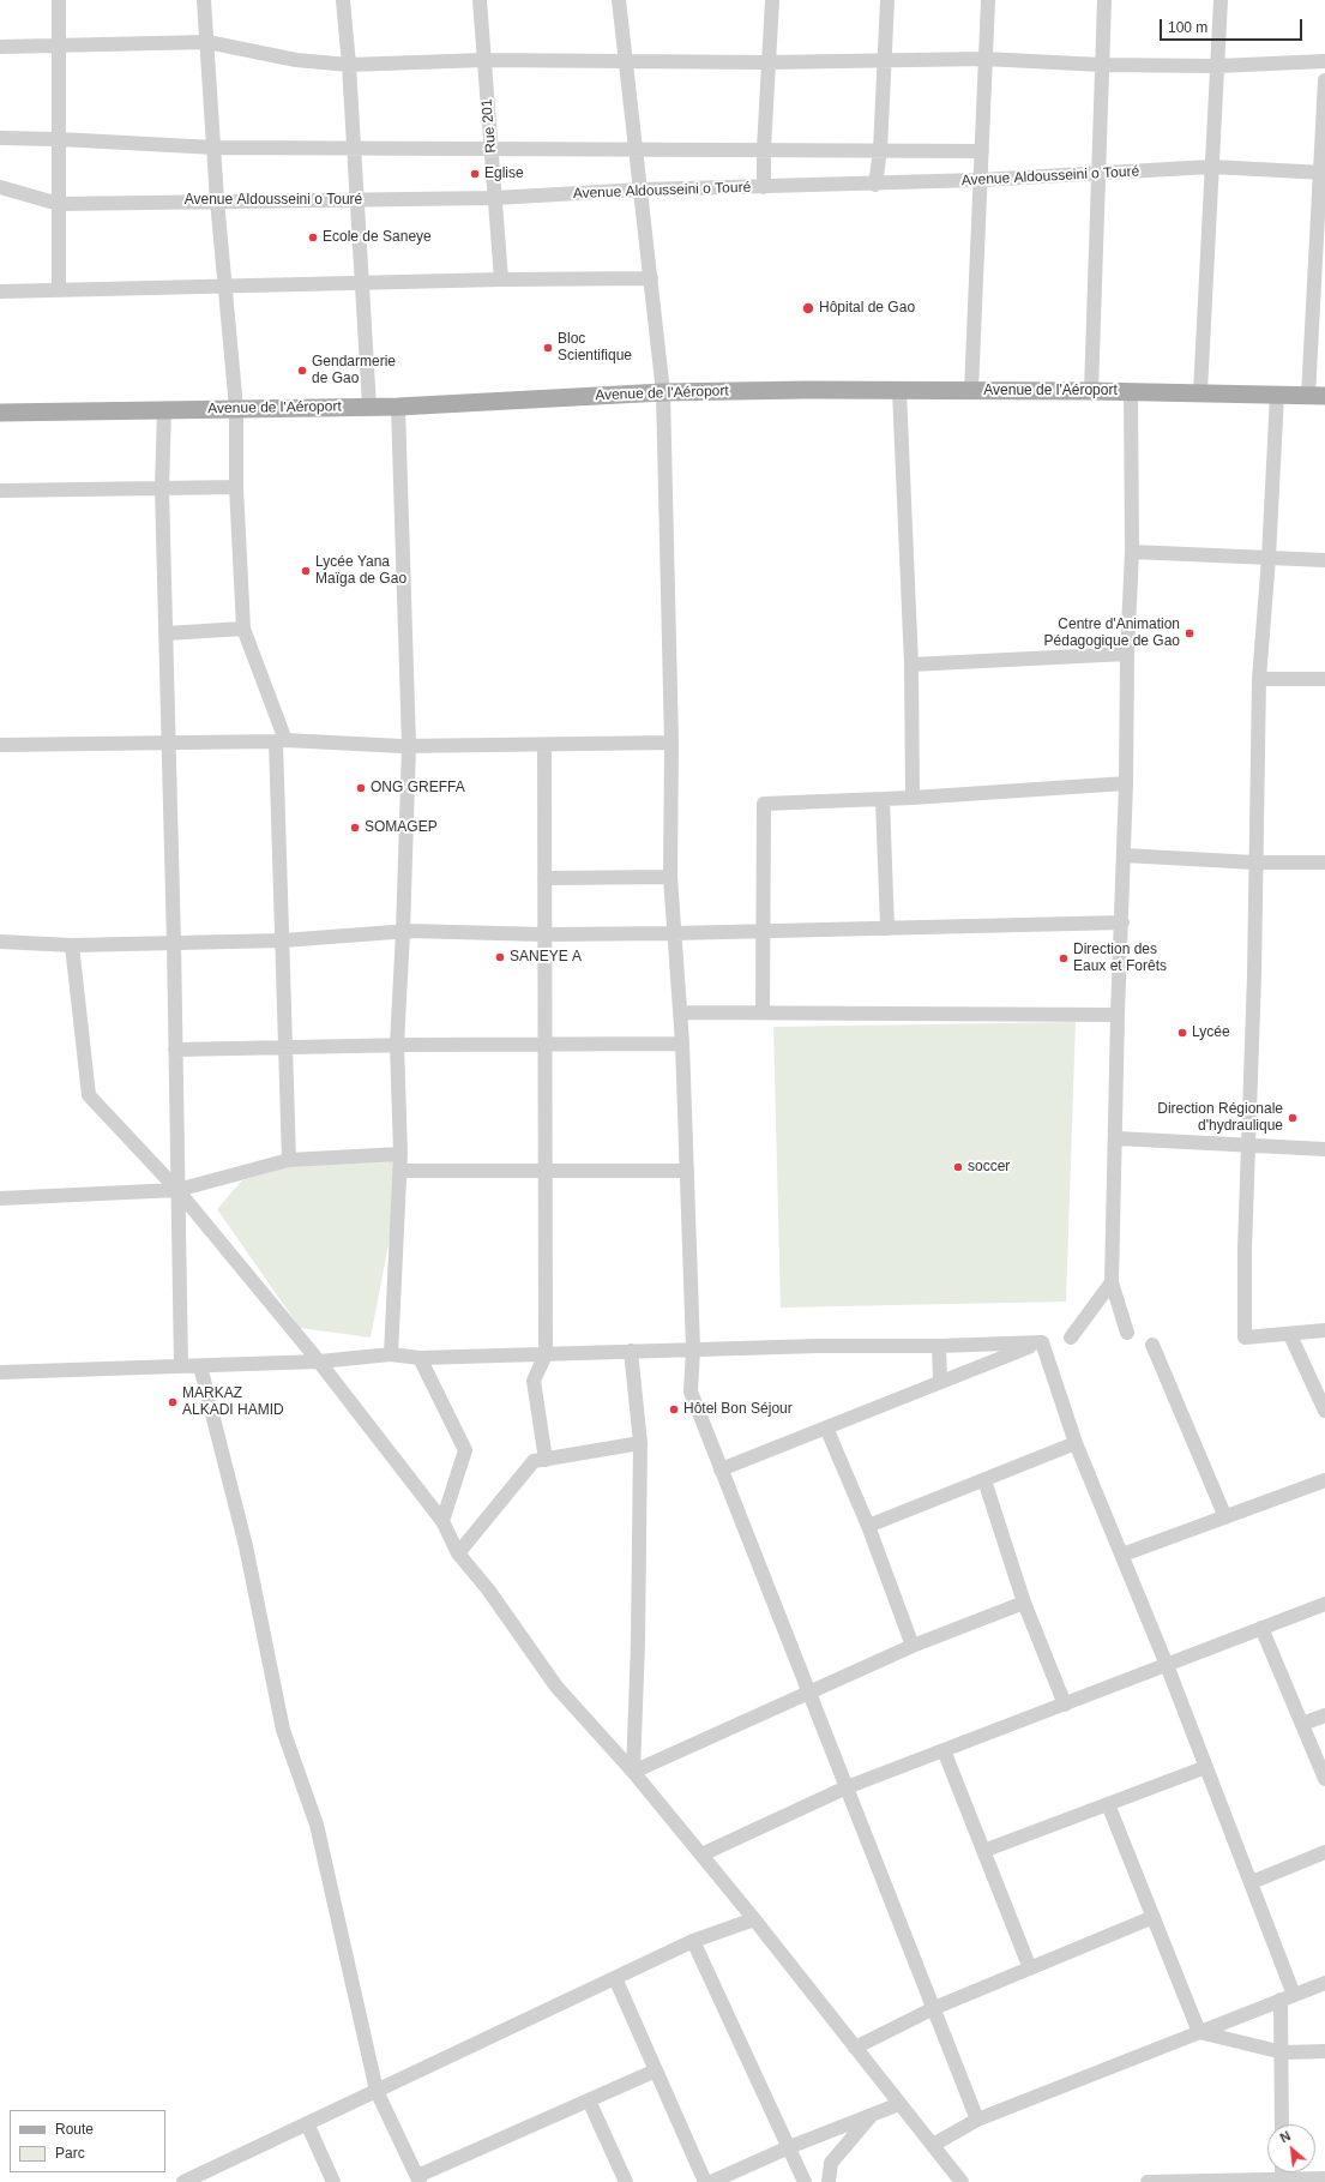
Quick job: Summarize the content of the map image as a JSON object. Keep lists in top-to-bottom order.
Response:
{
  "streets": {
    "main road": ["Avenue de l'Aéroport"],
    "street": ["Rue 201", "Avenue Aldousseini o Touré"]
  },
  "crossings": [
    ["Rue 201", "Avenue Aldousseini o Touré"]
  ],
  "places": [
    "Eglise",
    "Ecole de Saneye",
    "Hôpital de Gao",
    "Bloc Scientifique",
    "Gendarmerie de Gao",
    "Lycée Yana Maïga de Gao",
    "Centre d'Animation Pédagogique de Gao",
    "ONG GREFFA",
    "SOMAGEP",
    "SANEYE A",
    "Direction des Eaux et Forêts",
    "Lycée",
    "Direction Régionale d'hydraulique",
    "soccer",
    "MARKAZ ALKADI HAMID",
    "Hôtel Bon Séjour"
  ],
  "legend": ["Route", "Parc"],
  "scale_bar": "100 m",
  "north": "top left"
}
